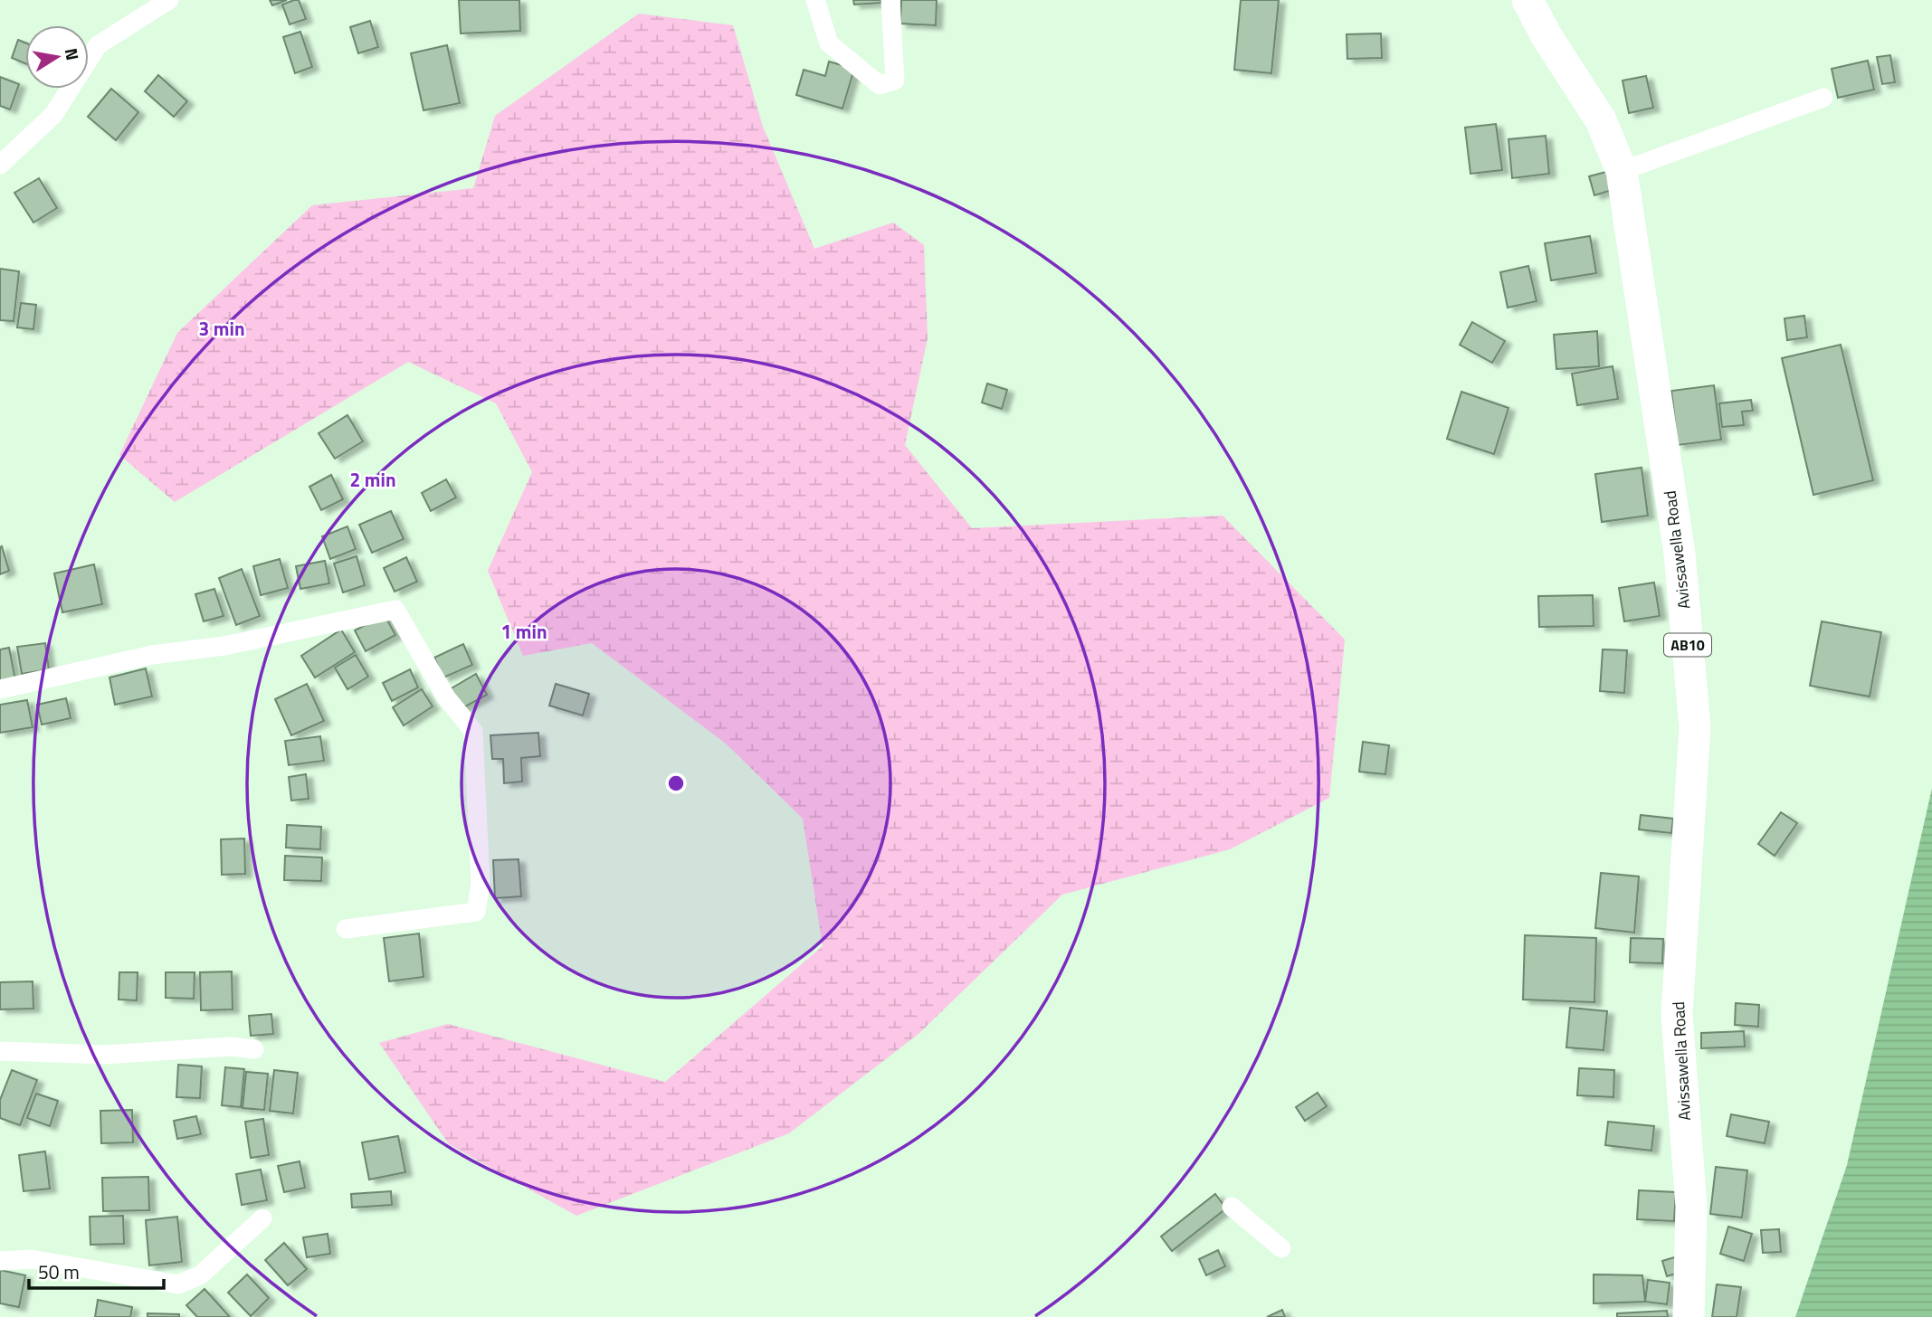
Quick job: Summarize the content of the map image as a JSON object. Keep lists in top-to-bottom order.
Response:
{
  "streets": {
    "main road": ["Avissawella Road", "AB10"]
  },
  "scale_bar": "50 m",
  "north": "right",
  "rings": ["3 min", "2 min", "1 min"]
}
